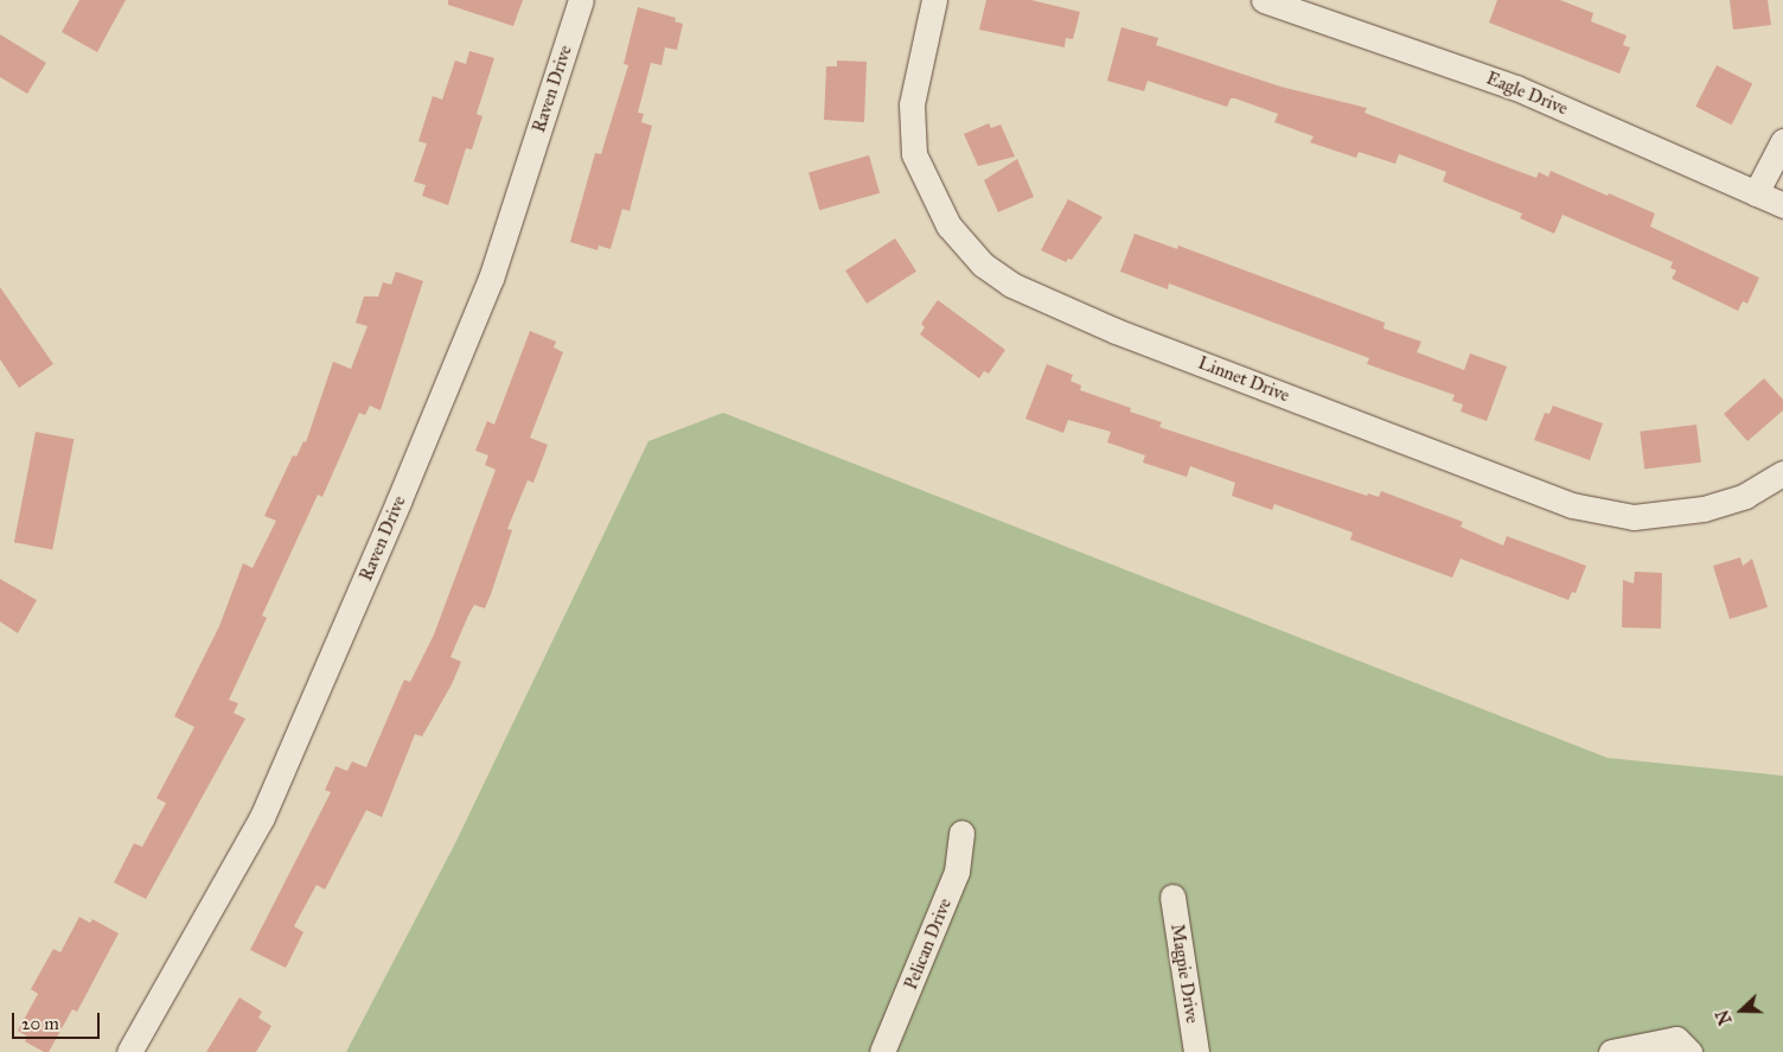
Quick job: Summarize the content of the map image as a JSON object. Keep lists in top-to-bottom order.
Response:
{
  "streets": {
    "street": [
      "Raven Drive",
      "Eagle Drive",
      "Linnet Drive",
      "Pelican Drive",
      "Magpie Drive"
    ]
  },
  "scale_bar": "20 m",
  "north": "left"
}
